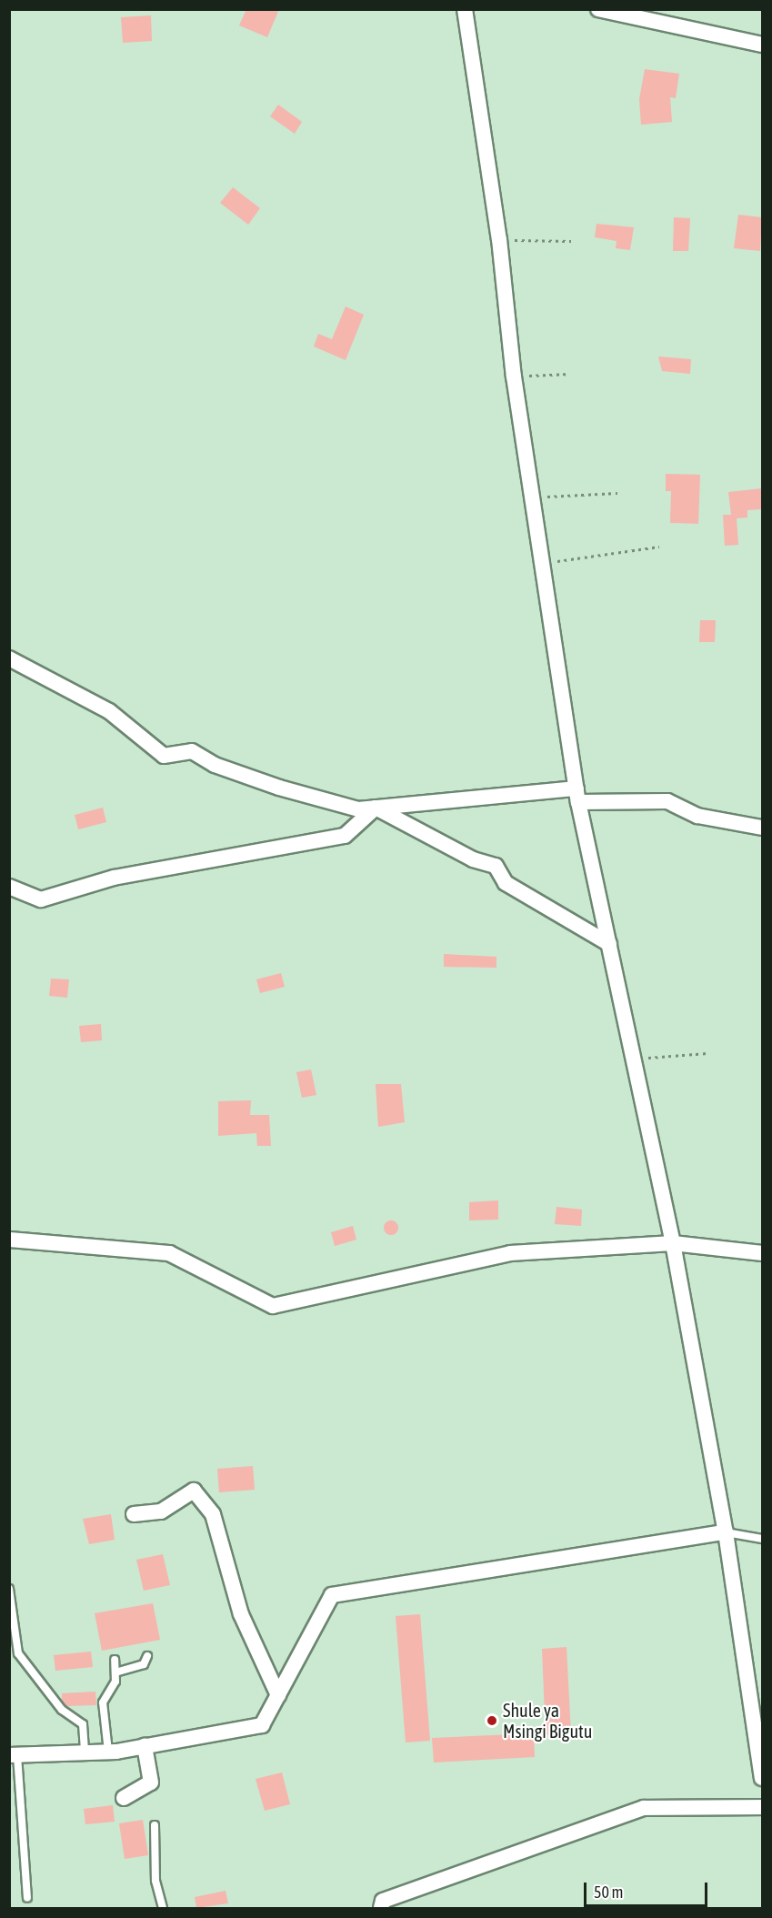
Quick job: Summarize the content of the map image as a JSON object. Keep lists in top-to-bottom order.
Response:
{
  "places": ["Shule ya Msingi Bigutu"],
  "scale_bar": "50 m"
}
